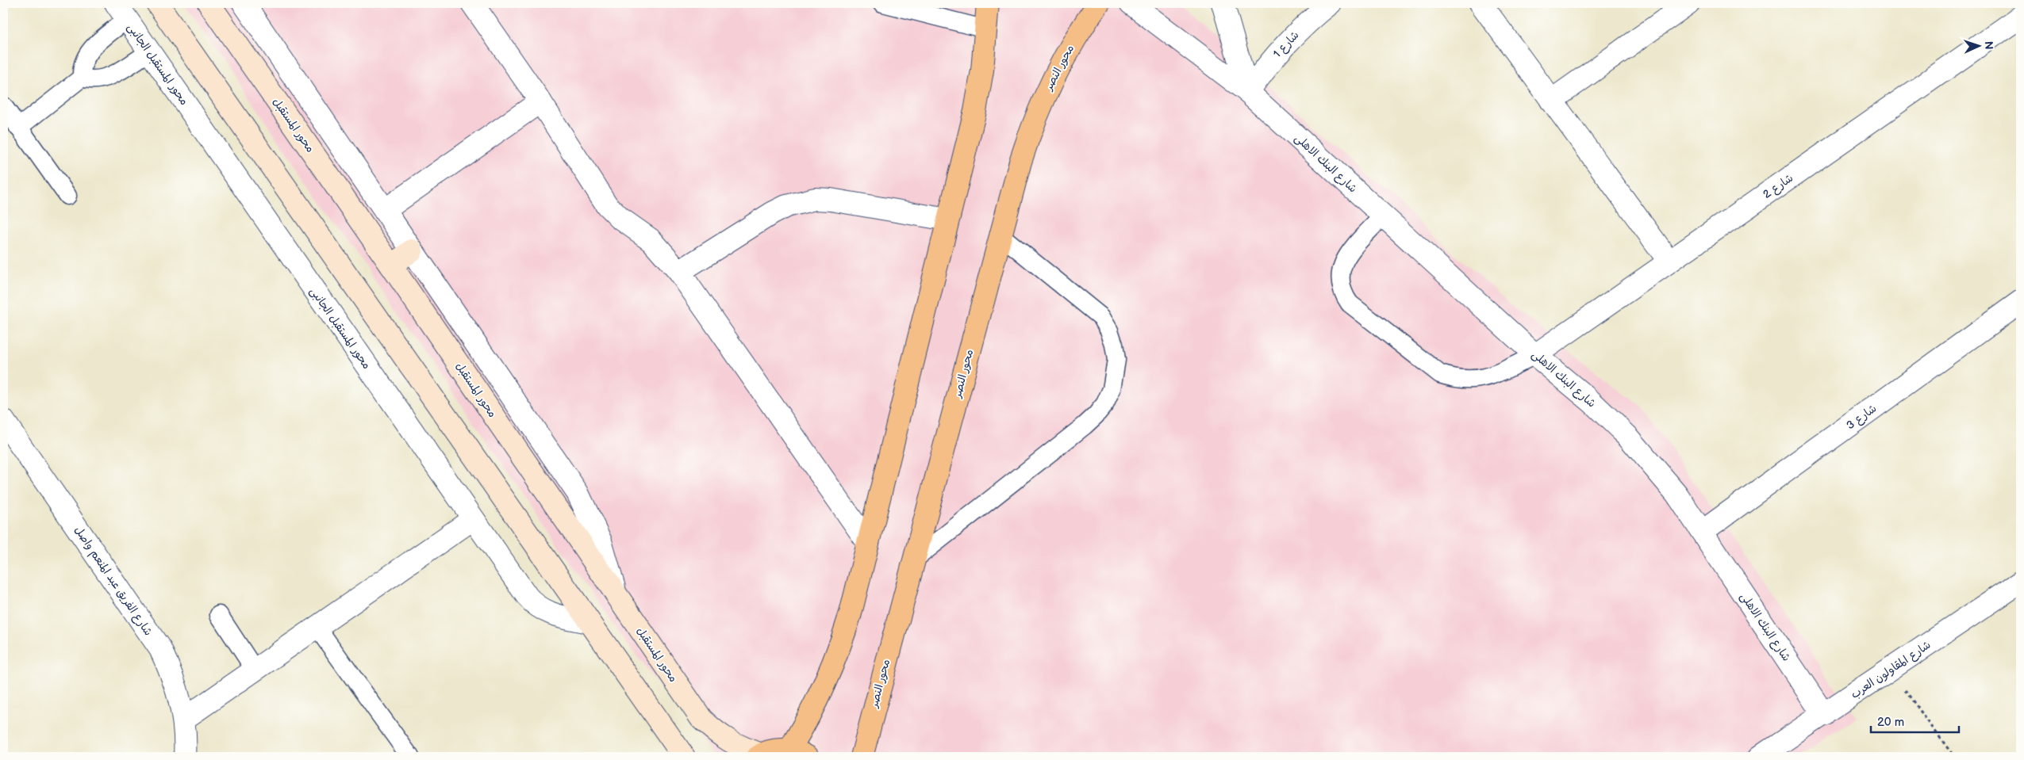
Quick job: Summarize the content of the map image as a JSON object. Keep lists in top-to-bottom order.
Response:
{
  "streets": {
    "highway": ["محور النصر"],
    "street": [
      "شارع 1",
      "محور المستقبل الجانبى",
      "محور المستقبل",
      "شارع البنك الاهلى",
      "شارع 2",
      "شارع 3",
      "شارع الفريق عبد المنعم واصل",
      "شارع المقاولون العرب"
    ]
  },
  "crossings": [
    ["شارع 1", "شارع البنك الاهلى"],
    ["شارع البنك الاهلى", "شارع 2"],
    ["شارع البنك الاهلى", "شارع 3"],
    ["شارع البنك الاهلى", "شارع المقاولون العرب"]
  ],
  "scale_bar": "20 m",
  "north": "right"
}
